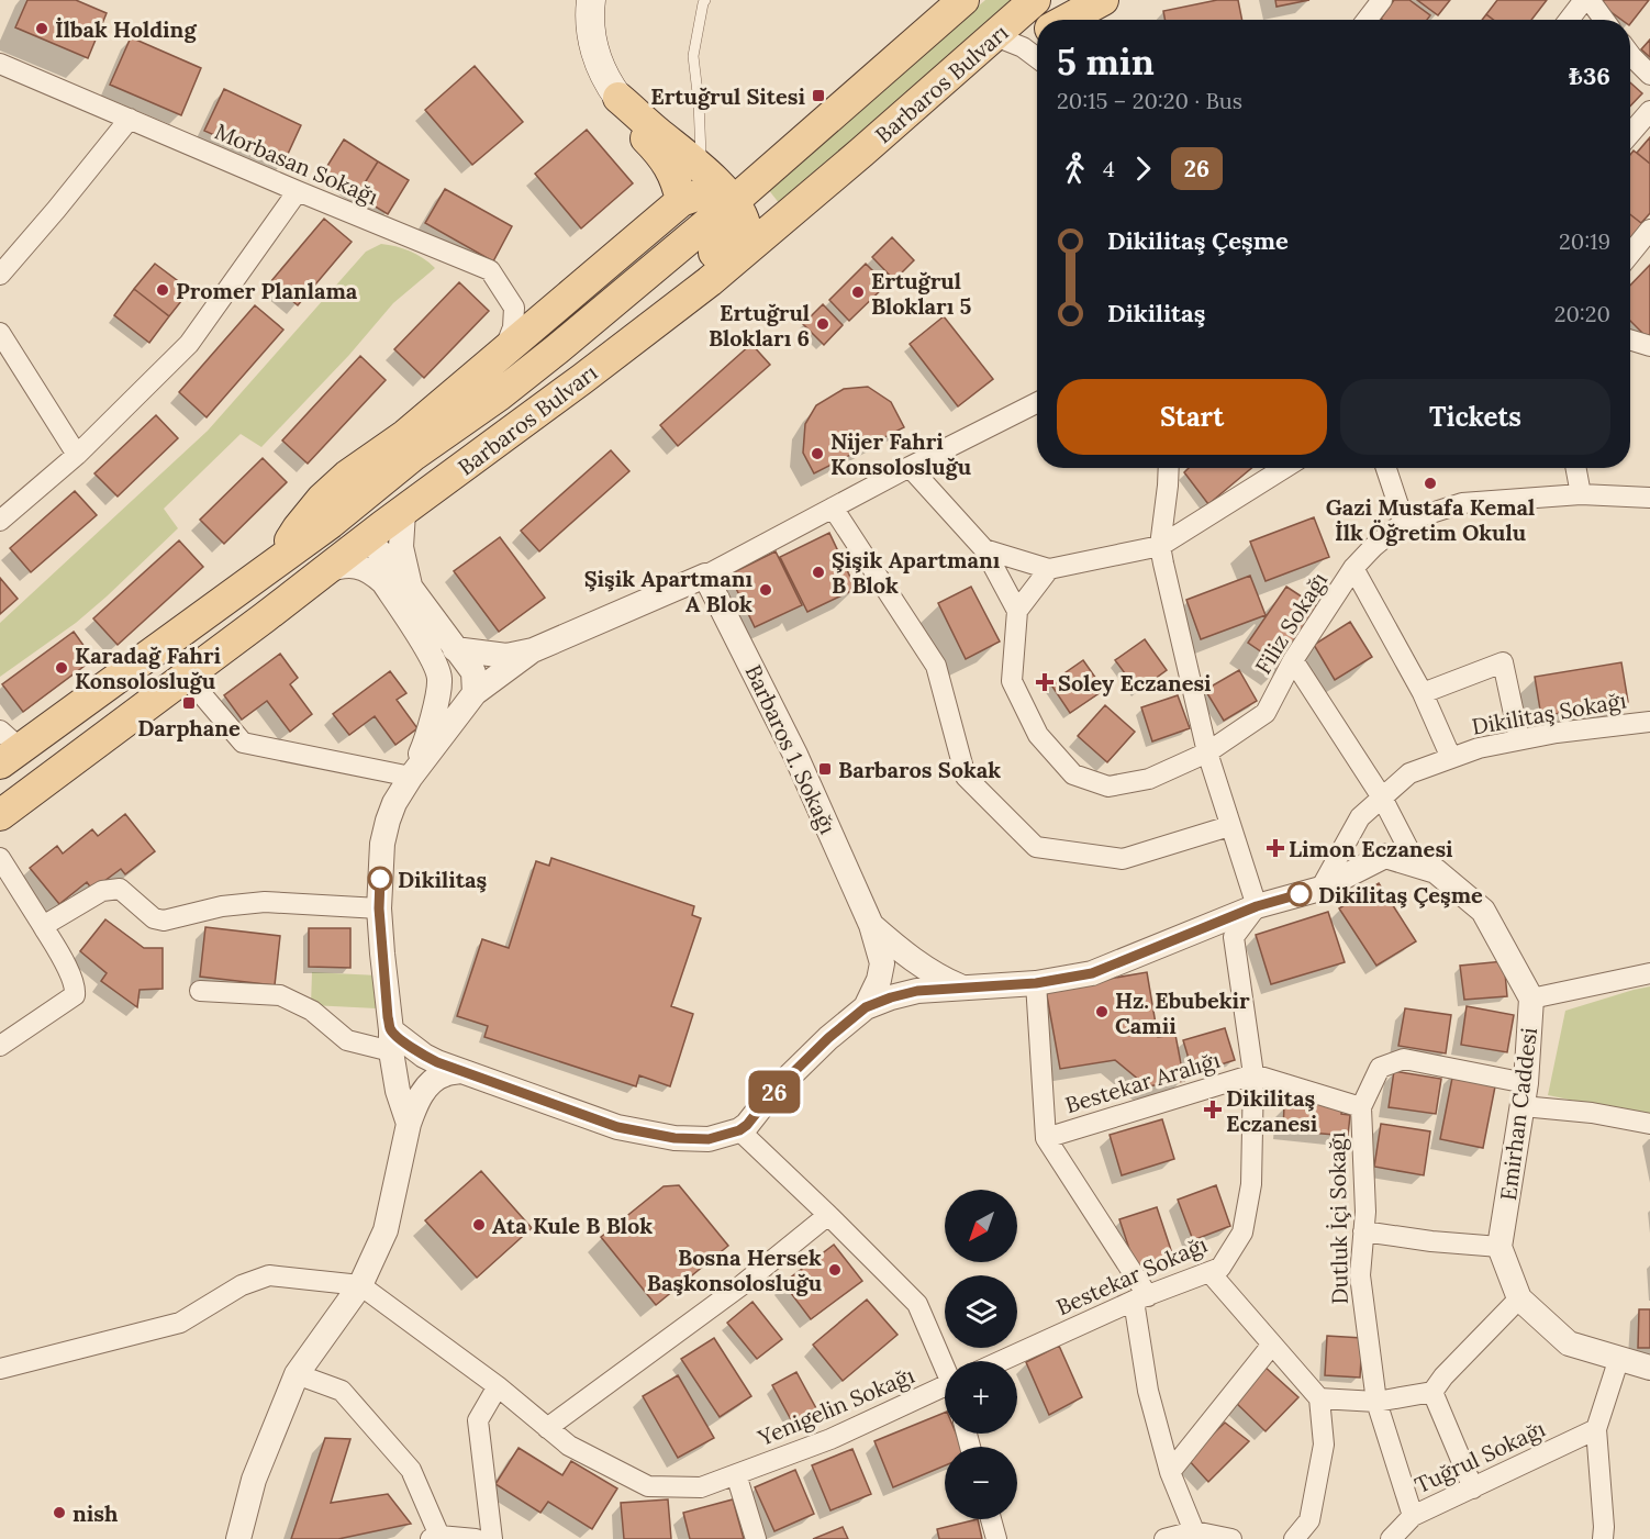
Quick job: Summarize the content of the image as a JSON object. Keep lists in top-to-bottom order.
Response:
{
  "streets": {
    "main road": ["Barbaros Bulvarı"],
    "street": [
      "Morbasan Sokağı",
      "Filiz Sokağı",
      "Dikilitaş Sokağı",
      "Barbaros 1. Sokağı",
      "Bestekar Aralığı",
      "Emirhan Caddesi",
      "Dutluk İçi Sokağı",
      "Bestekar Sokağı",
      "Yenigelin Sokağı",
      "Tuğrul Sokağı"
    ]
  },
  "crossings": [
    ["Dikilitaş Sokağı", "Emirhan Caddesi"],
    ["Bestekar Aralığı", "Bestekar Sokağı"],
    ["Emirhan Caddesi", "Dutluk İçi Sokağı"],
    ["Emirhan Caddesi", "Bestekar Sokağı"],
    ["Dutluk İçi Sokağı", "Tuğrul Sokağı"]
  ],
  "places": {
    "other": [
      "İlbak Holding",
      "Promer Planlama",
      "Ertuğrul Blokları 5",
      "Ertuğrul Blokları 6",
      "Nijer Fahri Konsolosluğu",
      "Gazi Mustafa Kemal İlk Öğretim Okulu",
      "Şişik Apartmanı B Blok",
      "Şişik Apartmanı A Blok",
      "Karadağ Fahri Konsolosluğu",
      "Dikilitaş",
      "Dikilitaş Çeşme",
      "Hz. Ebubekir Camii",
      "Ata Kule B Blok",
      "Bosna Hersek Başkonsolosluğu",
      "nish"
    ],
    "transit": ["Ertuğrul Sitesi", "Darphane", "Barbaros Sokak"],
    "health": ["Soley Eczanesi", "Limon Eczanesi", "Dikilitaş Eczanesi"]
  },
  "lines": ["bus line 26"],
  "north": "bottom left",
  "page": {
    "on_map": "26",
    "heading": ["5 min", "20:15 – 20:20 · Bus", "₺36"],
    "legs": ["4", "26"],
    "list": [
      {
        "name": "Dikilitaş Çeşme",
        "value": "20:19"
      },
      {
        "name": "Dikilitaş",
        "value": "20:20"
      }
    ],
    "buttons": ["Start", "Tickets"],
    "map_buttons": ["+", "−"]
  }
}
